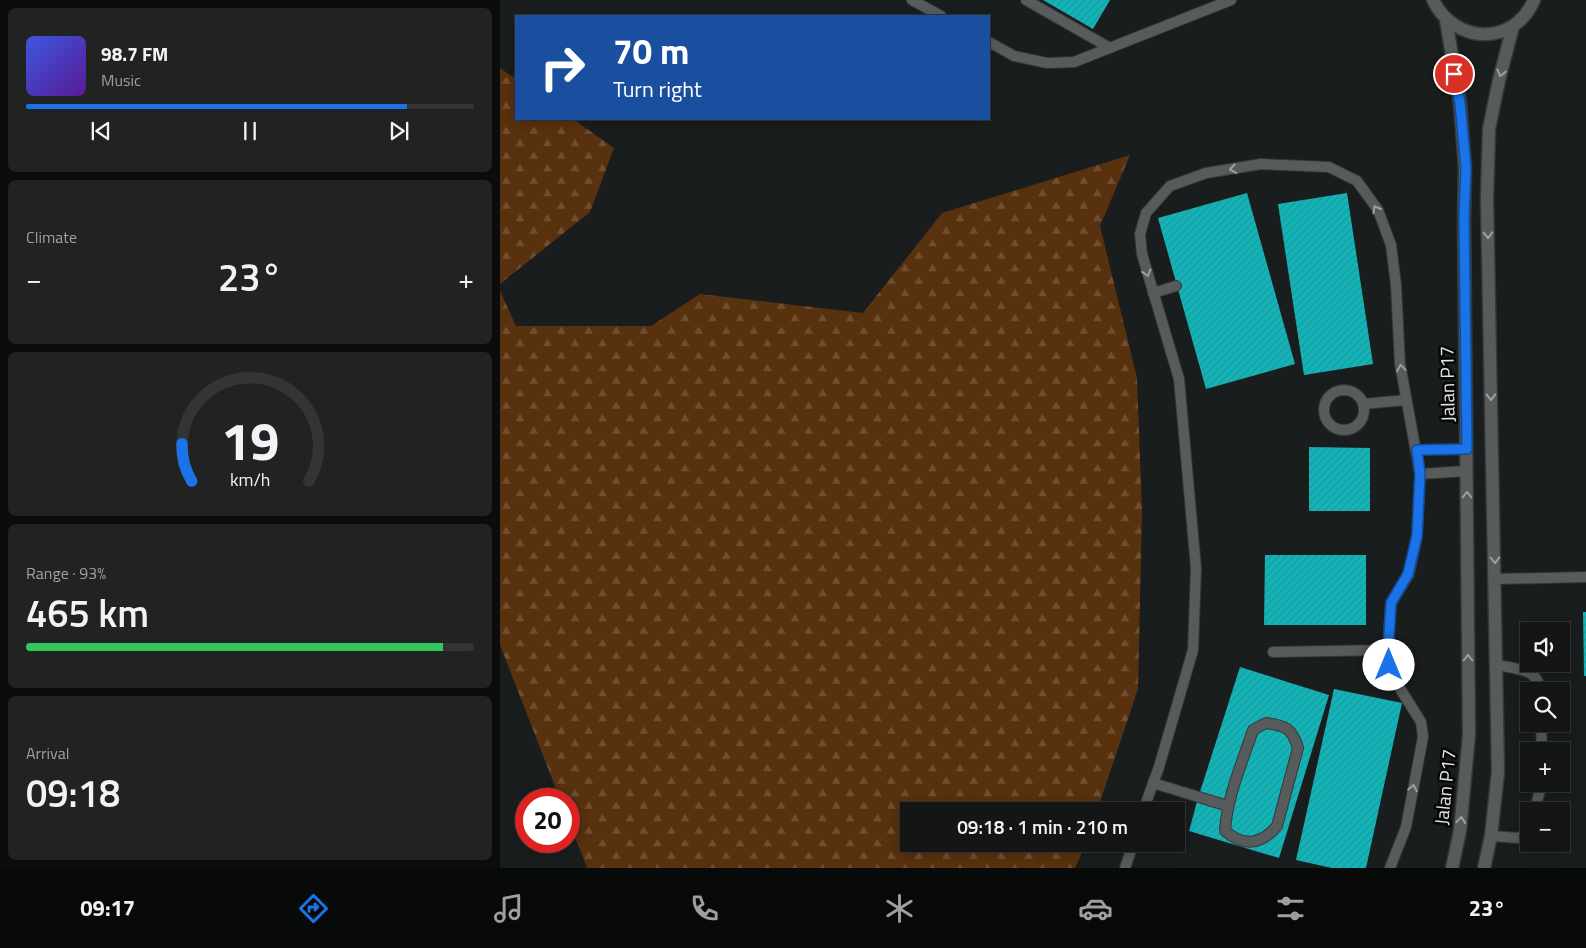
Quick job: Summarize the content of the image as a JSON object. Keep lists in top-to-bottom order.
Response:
{
  "streets": {
    "street": ["Jalan P17"]
  },
  "page": {
    "turn": ["70 m", "Turn right"],
    "song": ["98.7 FM", "Music"],
    "tile": [
      "Climate",
      ["Range · 93%", "465 km"],
      ["Arrival", "09:18"]
    ],
    "heat": ["−", "23°", "+"],
    "map_buttons": ["+", "−"],
    "limit": "20",
    "trip": "09:18 · 1 min · 210 m",
    "tabs": ["09:17", "23°"],
    "gauge": ["19", "km/h"]
  }
}
